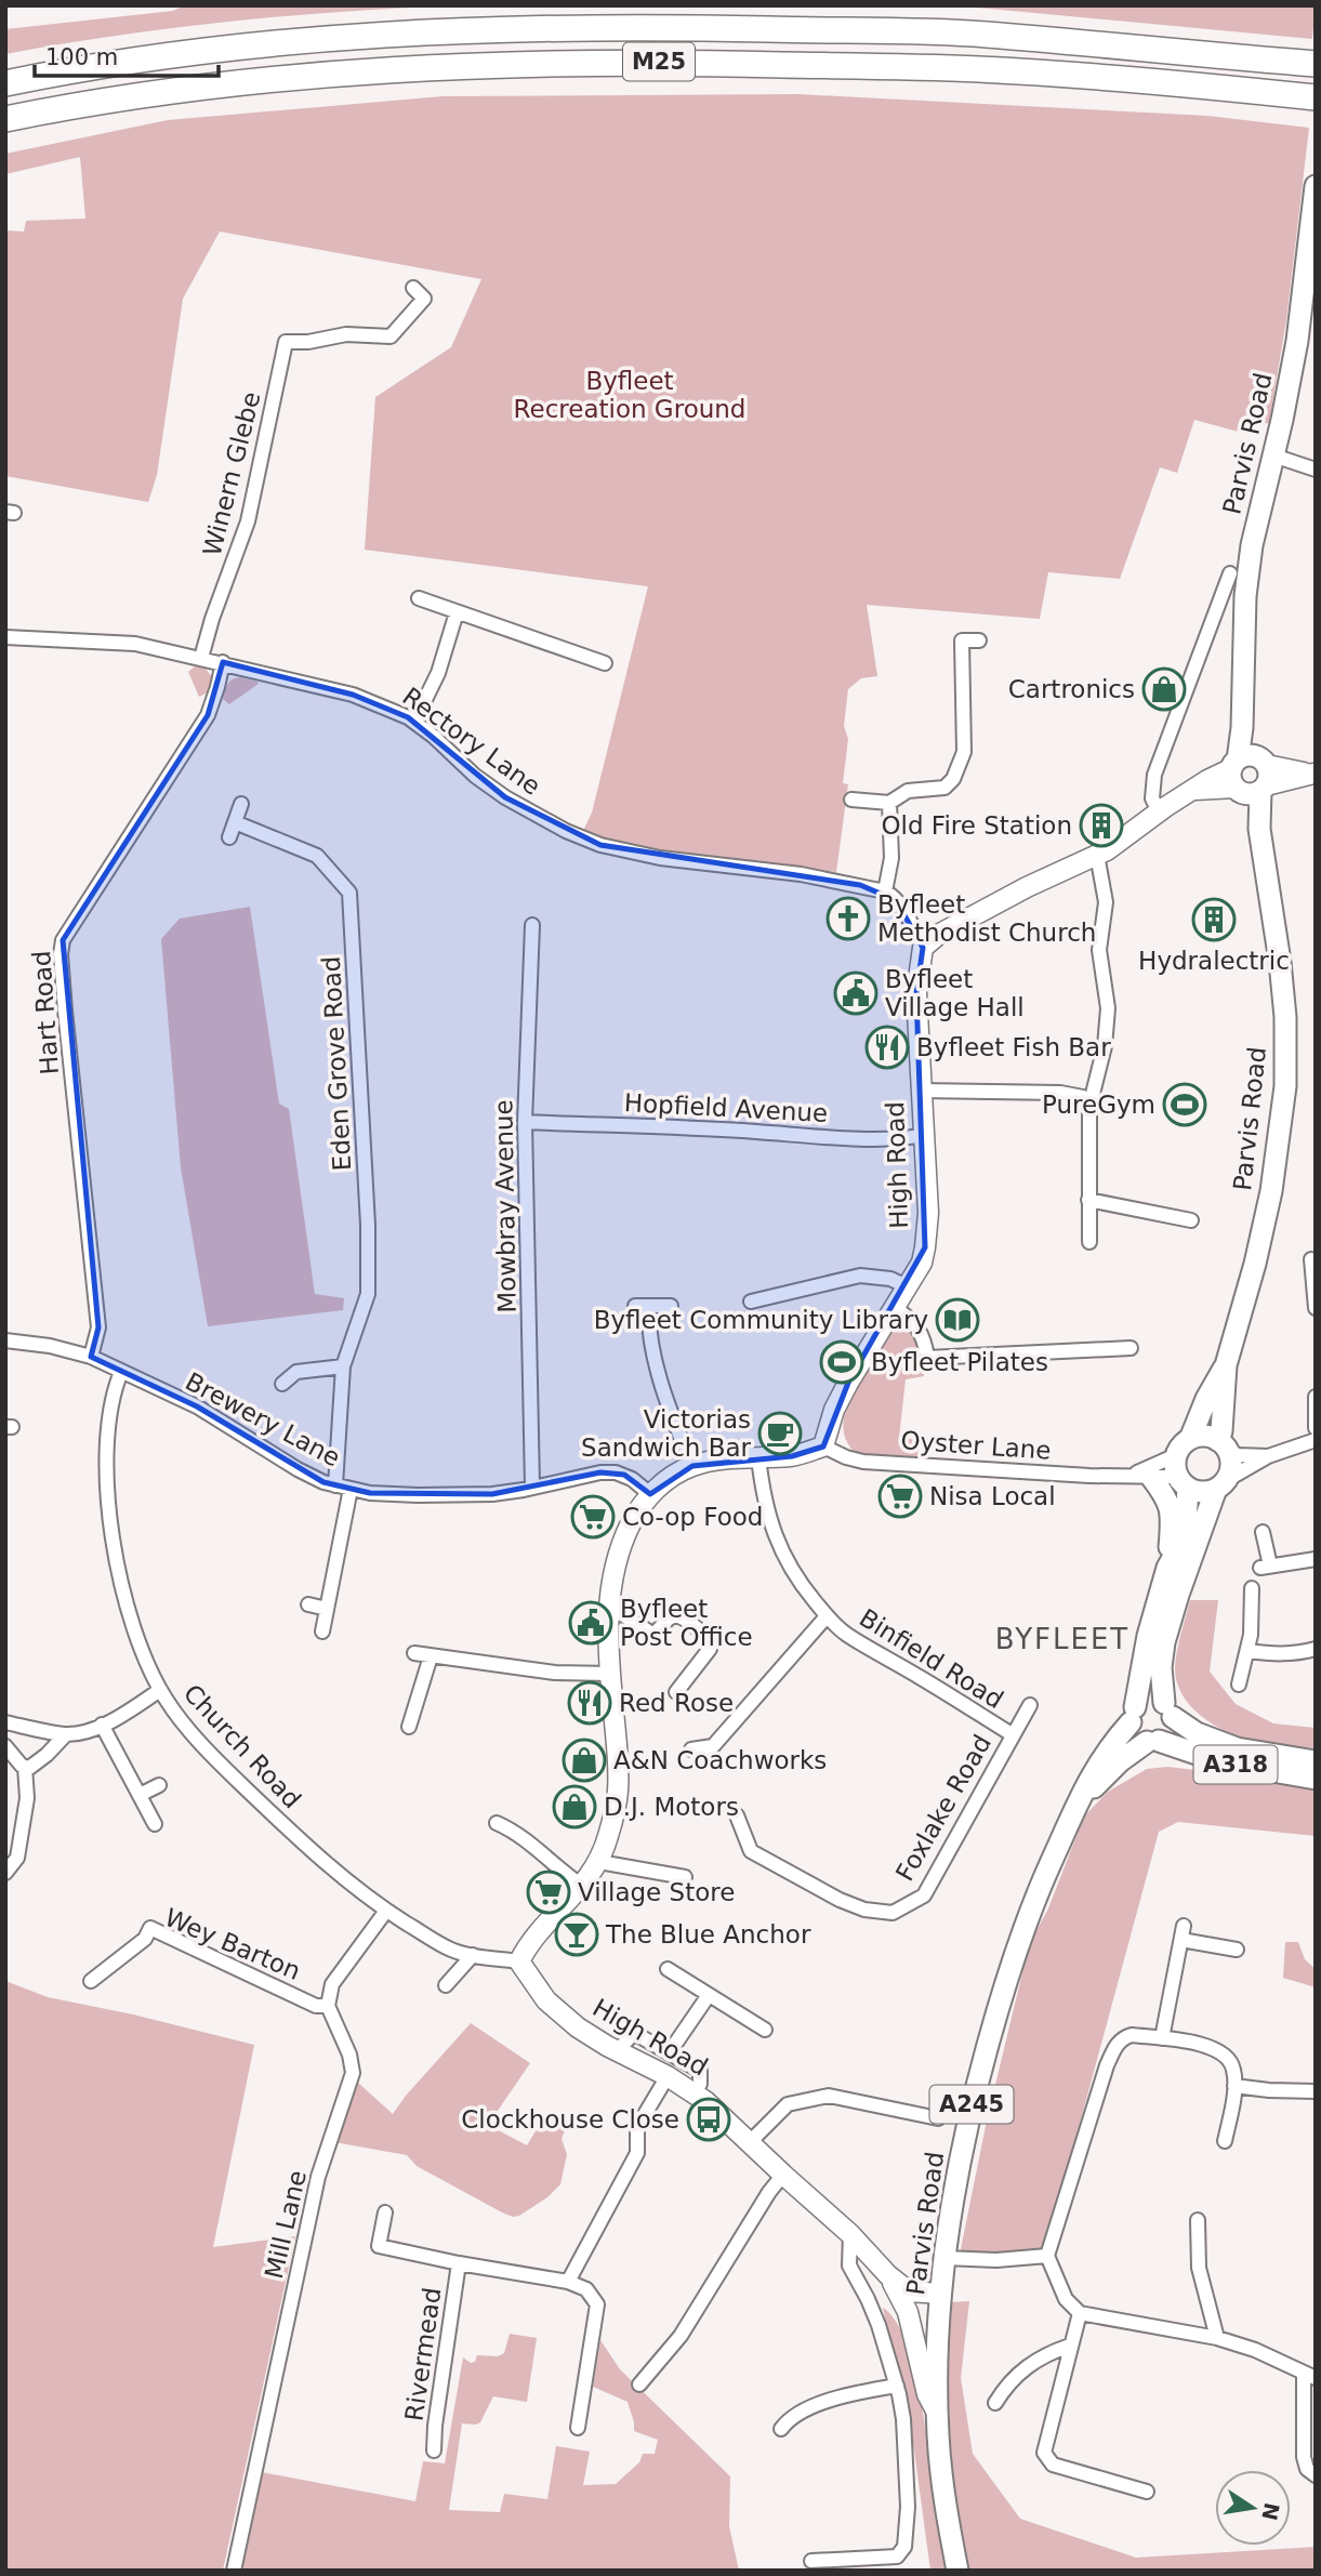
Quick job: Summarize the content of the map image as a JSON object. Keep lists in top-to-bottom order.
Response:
{
  "streets": {
    "highway": ["M25"],
    "main road": ["Parvis Road", "A318", "A245"],
    "street": [
      "Winern Glebe",
      "Rectory Lane",
      "Hart Road",
      "Eden Grove Road",
      "Hopfield Avenue",
      "High Road",
      "Mowbray Avenue",
      "Brewery Lane",
      "Oyster Lane",
      "Binfield Road",
      "Church Road",
      "Foxlake Road",
      "Wey Barton",
      "Mill Lane",
      "Rivermead"
    ]
  },
  "crossings": [
    ["Parvis Road", "High Road"],
    ["Parvis Road", "Oyster Lane"],
    ["Parvis Road", "A318"],
    ["Parvis Road", "A245"],
    ["Winern Glebe", "Rectory Lane"],
    ["Rectory Lane", "Hart Road"],
    ["Eden Grove Road", "Brewery Lane"],
    ["Hopfield Avenue", "High Road"],
    ["Hopfield Avenue", "Mowbray Avenue"],
    ["High Road", "Oyster Lane"],
    ["High Road", "Church Road"],
    ["Mowbray Avenue", "Brewery Lane"],
    ["Brewery Lane", "Church Road"],
    ["Binfield Road", "Foxlake Road"],
    ["A318", "A245"],
    ["Wey Barton", "Mill Lane"]
  ],
  "districts": ["BYFLEET"],
  "parks": ["Byfleet Recreation Ground"],
  "places": {
    "shop": ["Cartronics", "A&N Coachworks", "D.J. Motors"],
    "building": ["Old Fire Station", "Hydralectric"],
    "church": ["Byfleet Methodist Church"],
    "public building": ["Byfleet Village Hall", "Byfleet Post Office"],
    "restaurant": ["Byfleet Fish Bar", "Red Rose"],
    "sports": ["PureGym", "Byfleet Pilates"],
    "library": ["Byfleet Community Library"],
    "cafe": ["Victorias Sandwich Bar"],
    "supermarket": ["Nisa Local", "Co-op Food", "Village Store"],
    "bar": ["The Blue Anchor"],
    "bus stop": ["Clockhouse Close"]
  },
  "scale_bar": "100 m",
  "north": "right"
}
